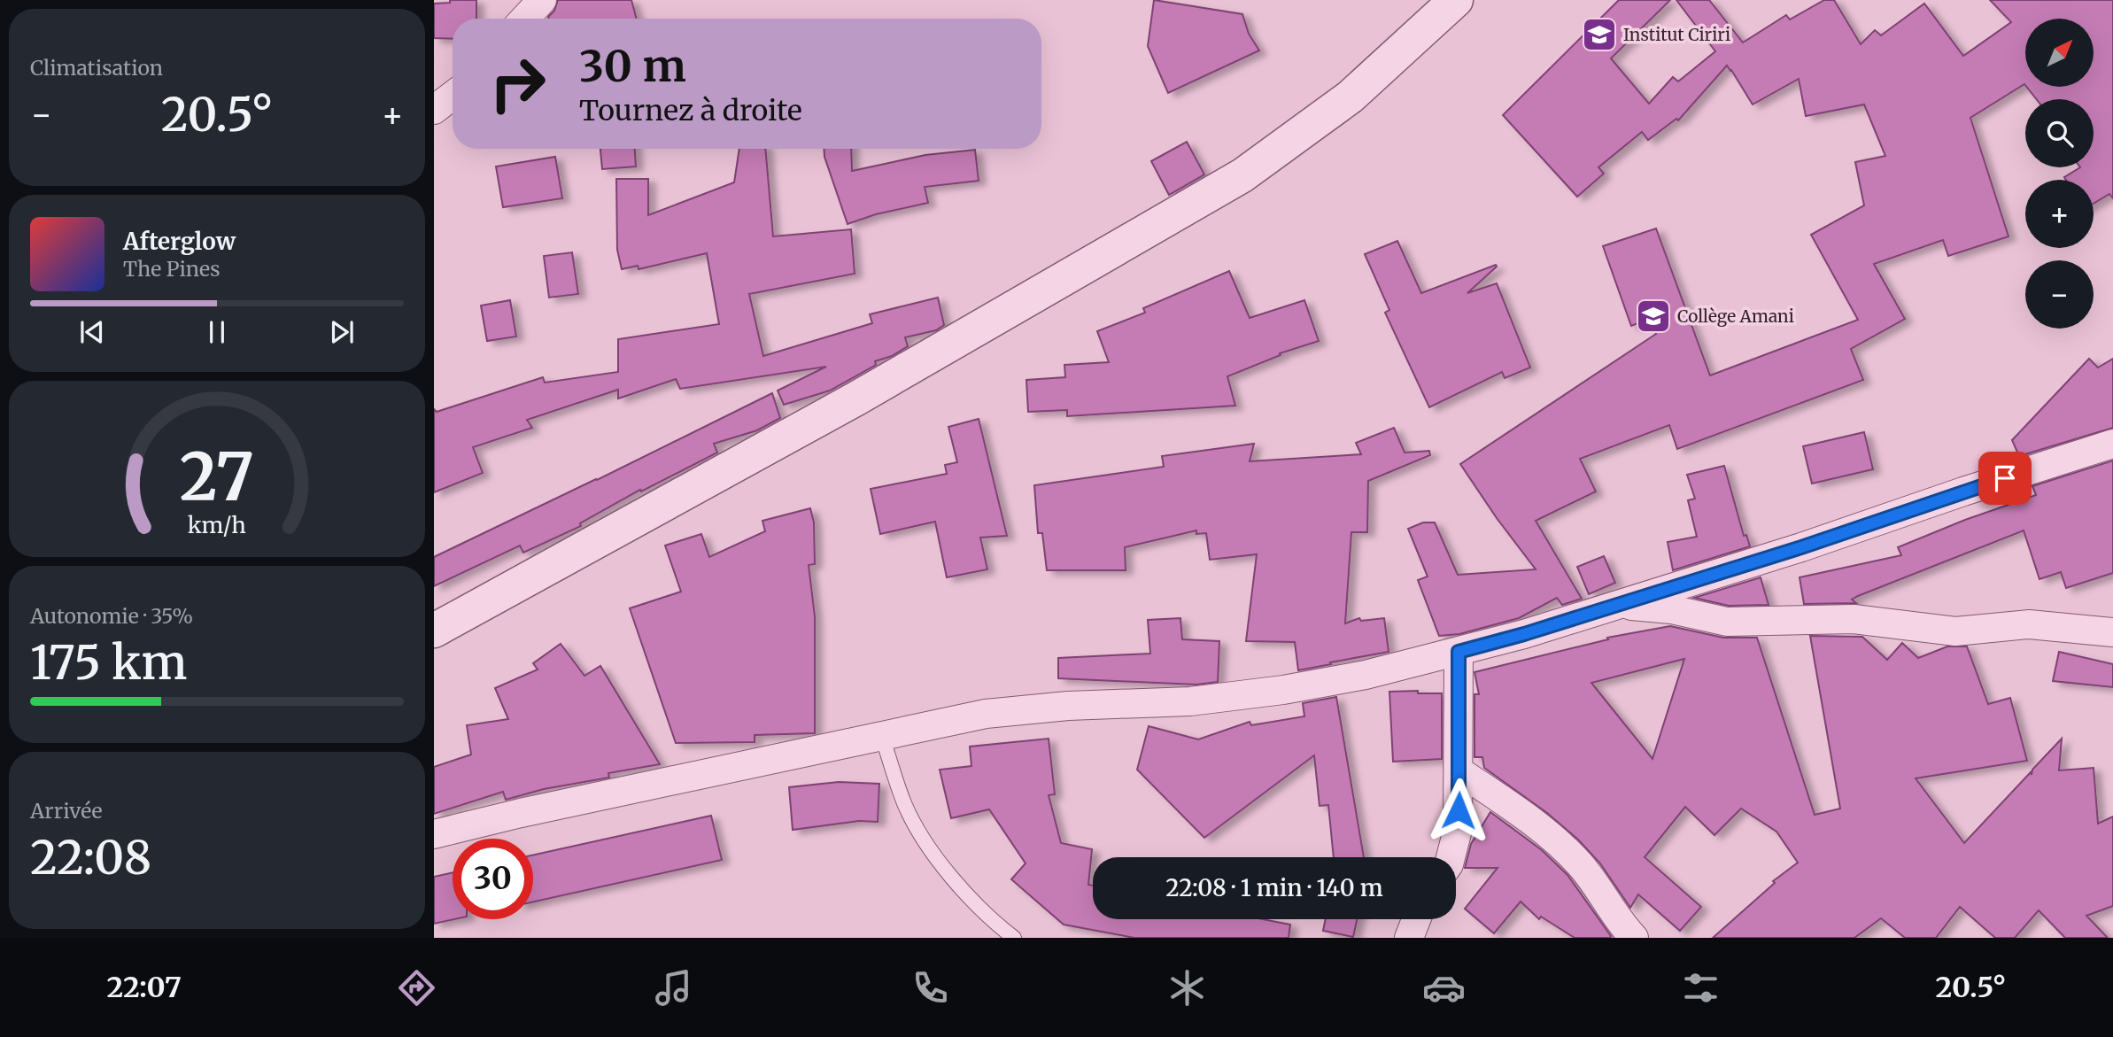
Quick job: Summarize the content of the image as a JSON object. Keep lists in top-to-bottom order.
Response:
{
  "places": {
    "school or university": ["Institut Ciriri", "Collège Amani"]
  },
  "north": "top right",
  "page": {
    "tile": [
      "Climatisation",
      ["Autonomie · 35%", "175 km"],
      ["Arrivée", "22:08"]
    ],
    "map_buttons": ["+", "−"],
    "turn": ["30 m", "Tournez à droite"],
    "heat": ["−", "20.5°", "+"],
    "song": ["Afterglow", "The Pines"],
    "limit": "30",
    "trip": "22:08 · 1 min · 140 m",
    "tabs": ["22:07", "20.5°"],
    "gauge": ["27", "km/h"]
  }
}
